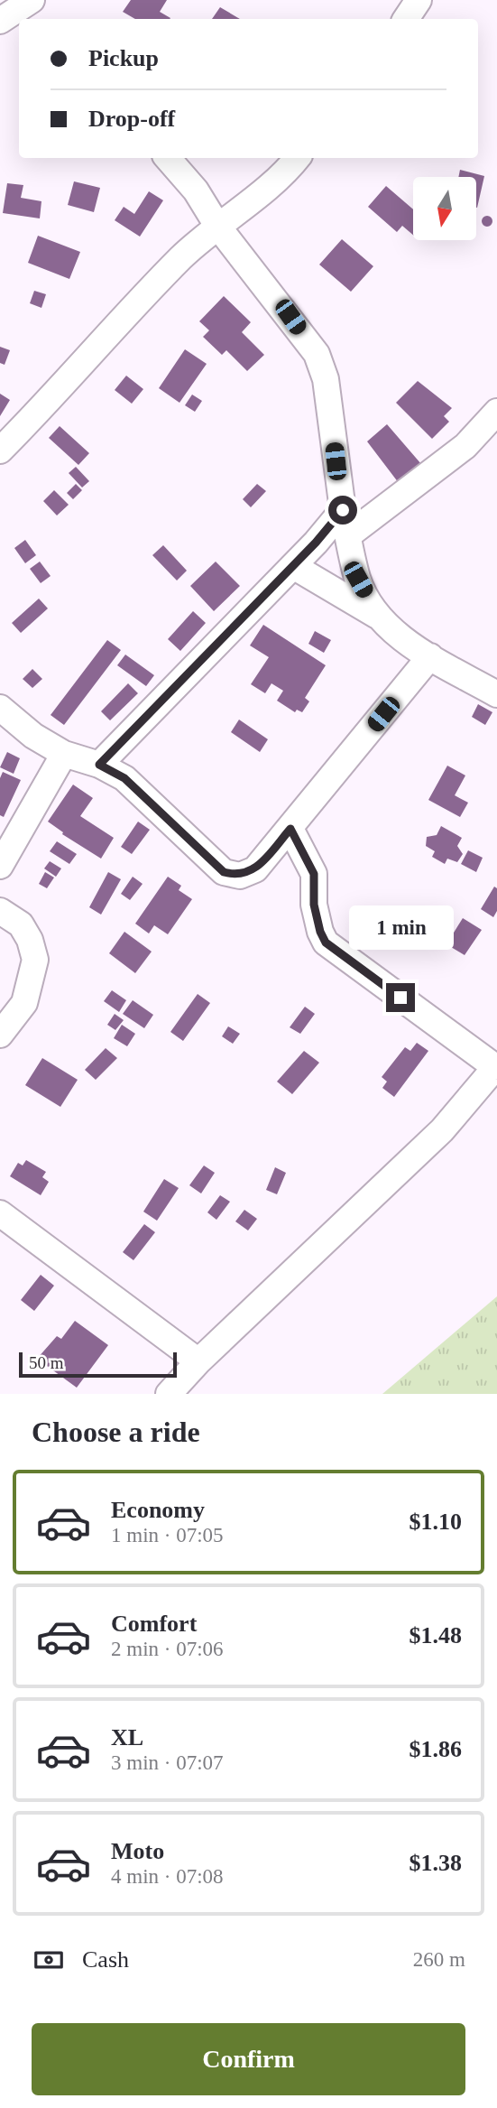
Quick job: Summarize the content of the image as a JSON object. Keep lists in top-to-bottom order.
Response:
{
  "scale_bar": "50 m",
  "north": "bottom",
  "page": {
    "banner": ["Pickup", "Drop-off"],
    "bubble": "1 min",
    "scale": "50 m",
    "heading": "Choose a ride",
    "list": [
      {
        "name": "Economy",
        "note": "1 min · 07:05",
        "value": "$1.10"
      },
      {
        "name": "Comfort",
        "note": "2 min · 07:06",
        "value": "$1.48"
      },
      {
        "name": "XL",
        "note": "3 min · 07:07",
        "value": "$1.86"
      },
      {
        "name": "Moto",
        "note": "4 min · 07:08",
        "value": "$1.38"
      }
    ],
    "pay": ["Cash", "260 m"],
    "buttons": "Confirm"
  }
}
